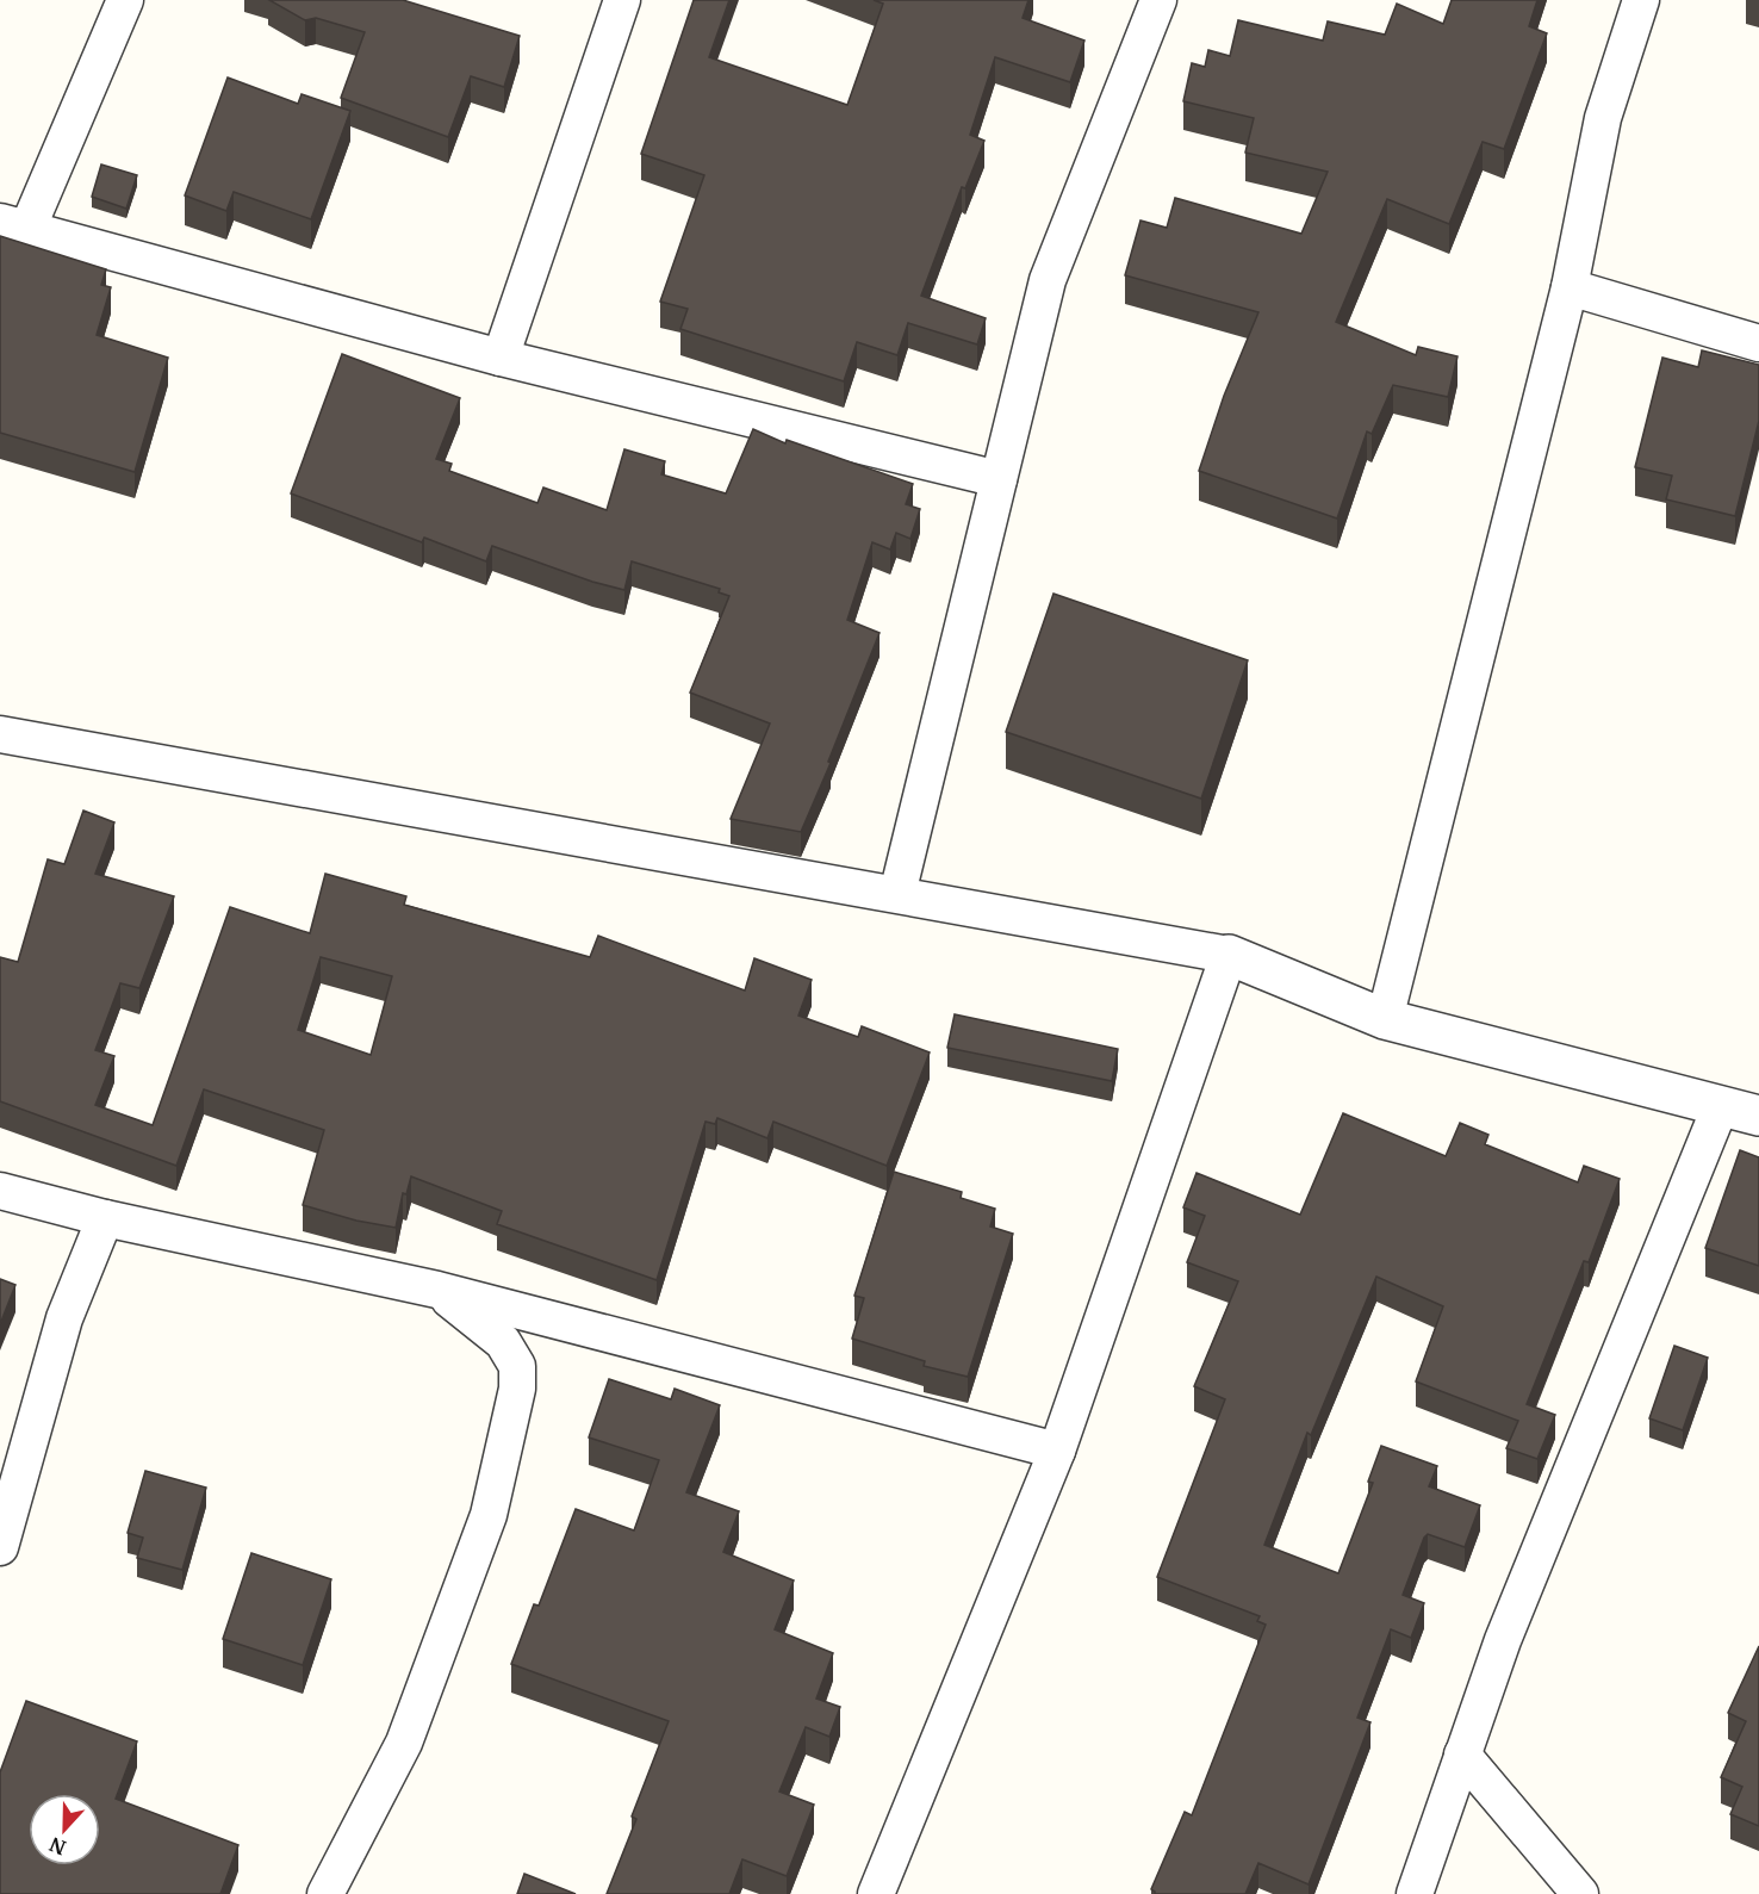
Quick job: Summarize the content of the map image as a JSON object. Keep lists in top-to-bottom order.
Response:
{
  "north": "bottom"
}
